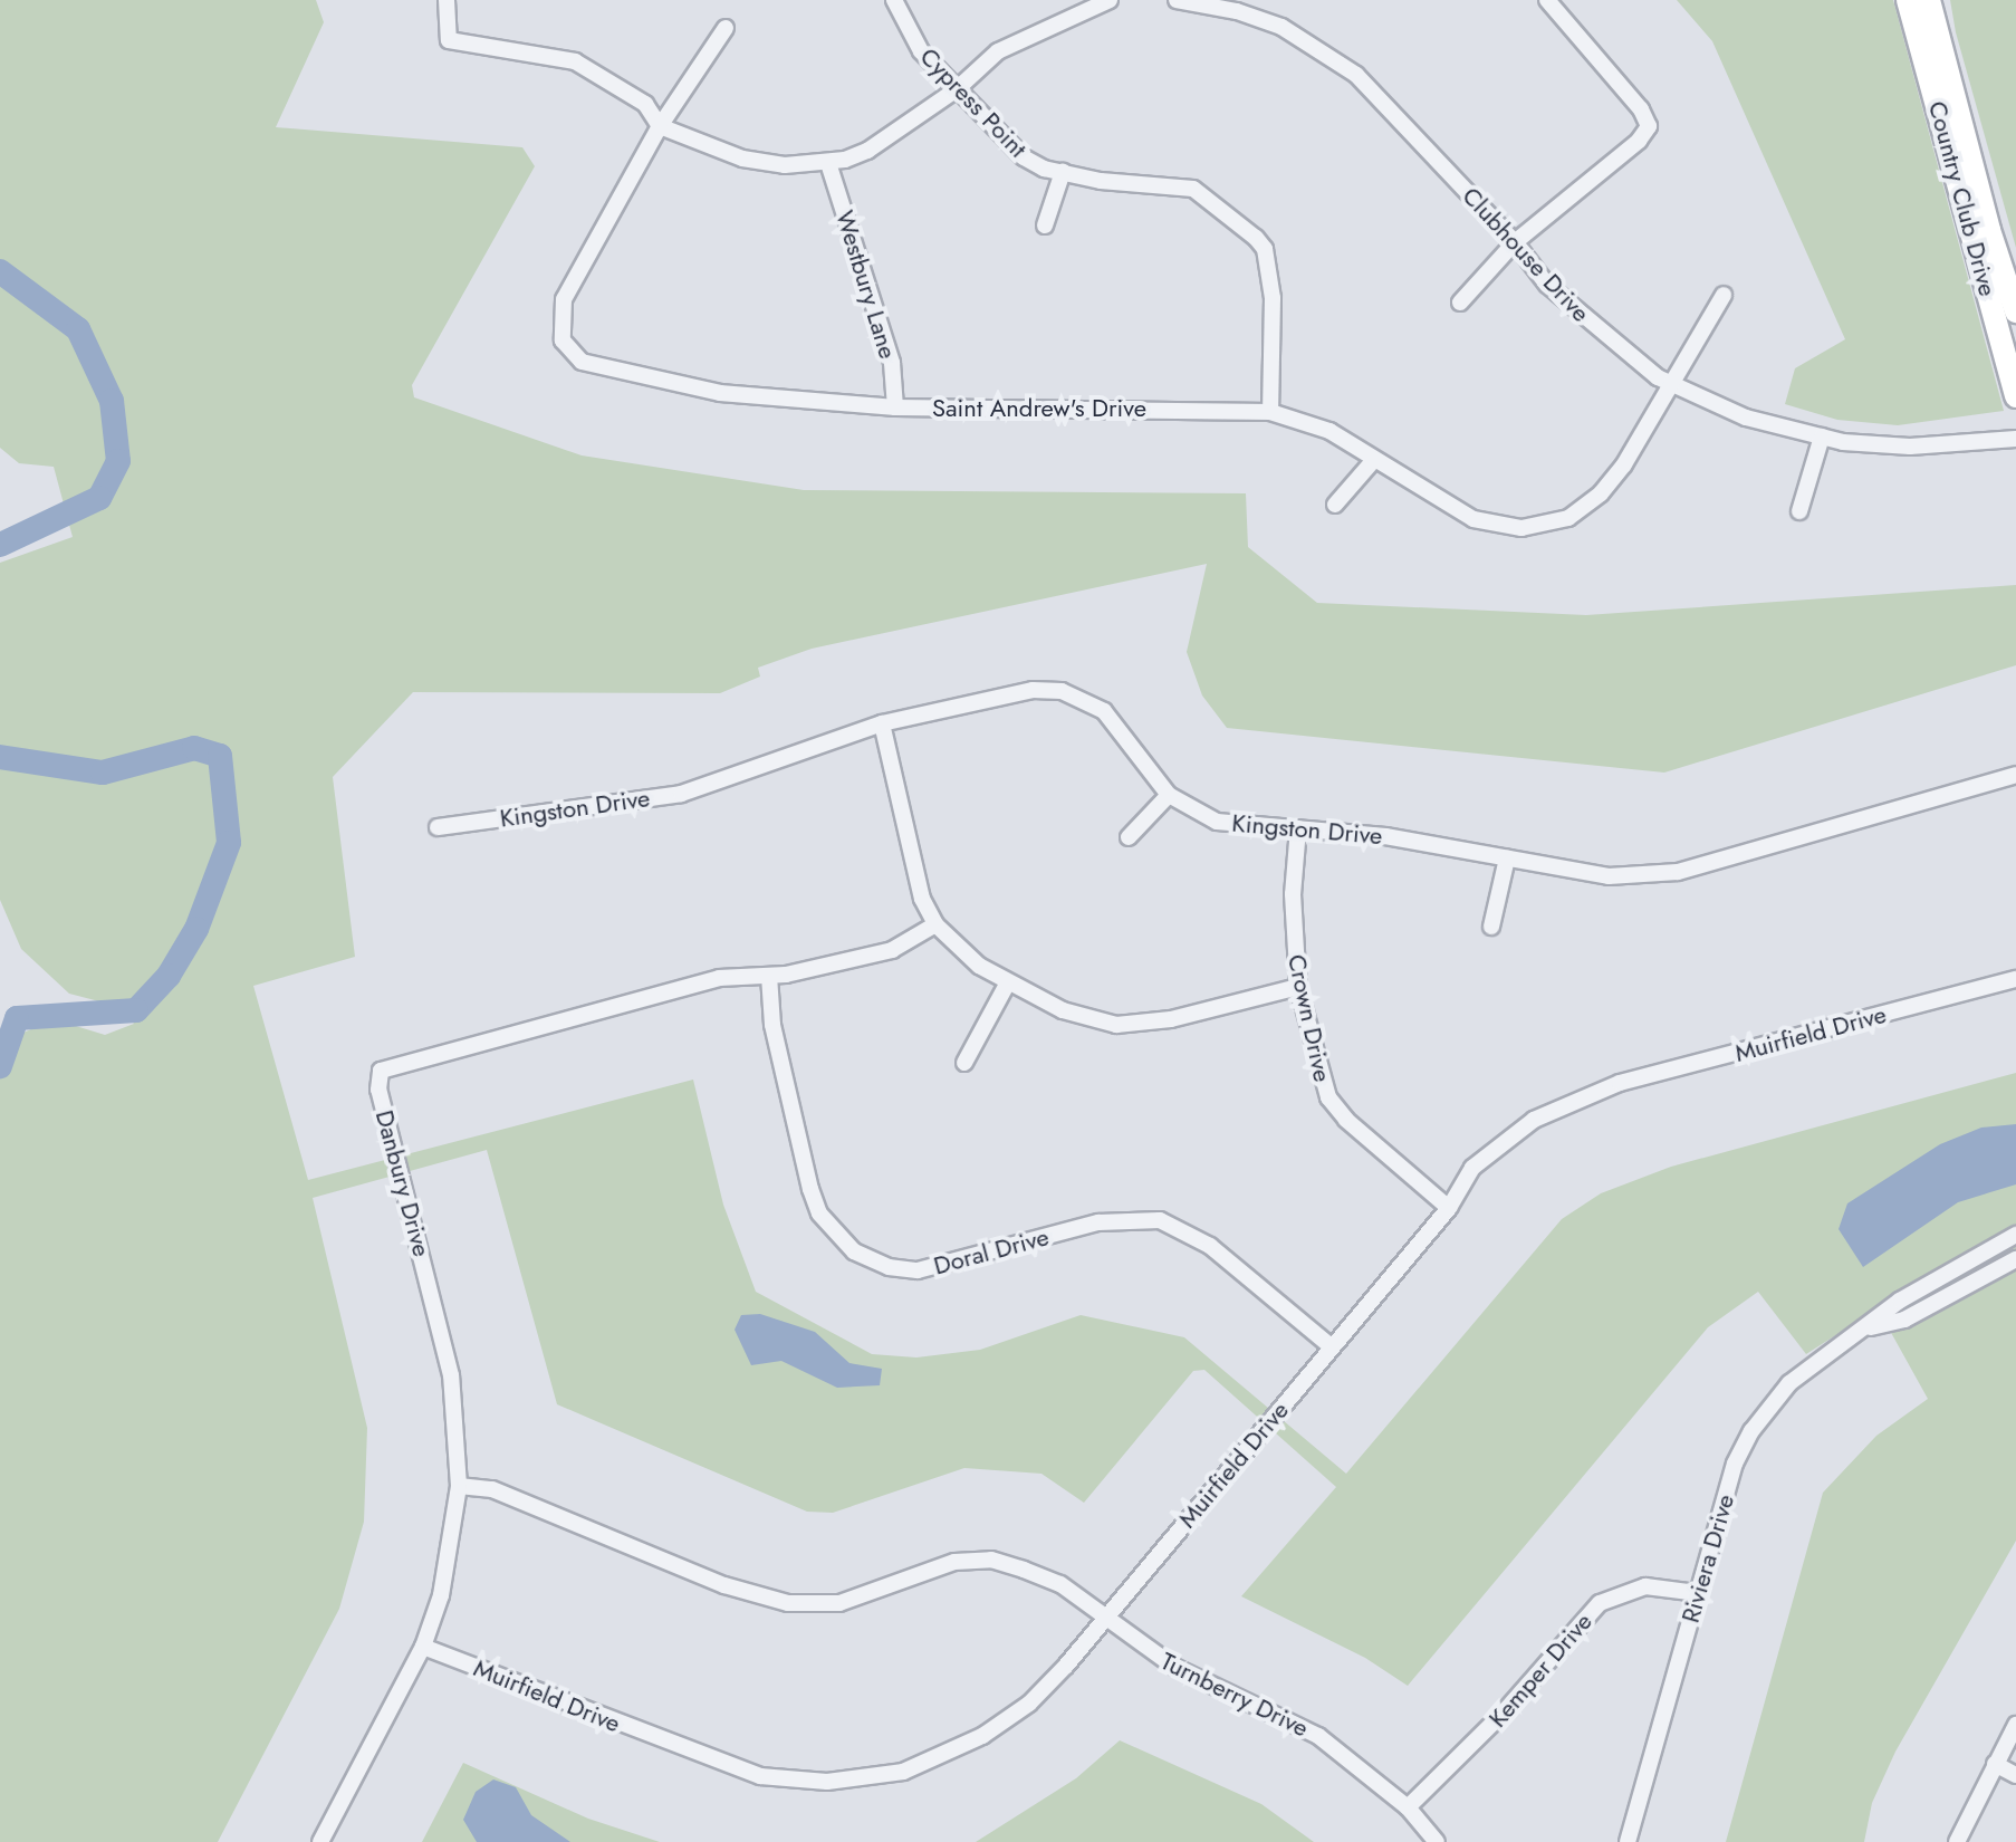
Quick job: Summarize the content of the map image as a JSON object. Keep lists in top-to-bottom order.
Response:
{
  "streets": {
    "main road": ["Country Club Drive"],
    "street": [
      "Cypress Point",
      "Clubhouse Drive",
      "Westbury Lane",
      "Saint Andrew's Drive",
      "Kingston Drive",
      "Crown Drive",
      "Muirfield Drive",
      "Danbury Drive",
      "Doral Drive",
      "Riviera Drive",
      "Kemper Drive",
      "Turnberry Drive"
    ]
  },
  "crossings": [
    ["Cypress Point", "Saint Andrew's Drive"],
    ["Clubhouse Drive", "Saint Andrew's Drive"],
    ["Westbury Lane", "Saint Andrew's Drive"],
    ["Kingston Drive", "Crown Drive"],
    ["Crown Drive", "Muirfield Drive"],
    ["Muirfield Drive", "Danbury Drive"],
    ["Muirfield Drive", "Doral Drive"],
    ["Muirfield Drive", "Turnberry Drive"],
    ["Danbury Drive", "Doral Drive"],
    ["Danbury Drive", "Turnberry Drive"],
    ["Riviera Drive", "Kemper Drive"],
    ["Kemper Drive", "Turnberry Drive"]
  ]
}
